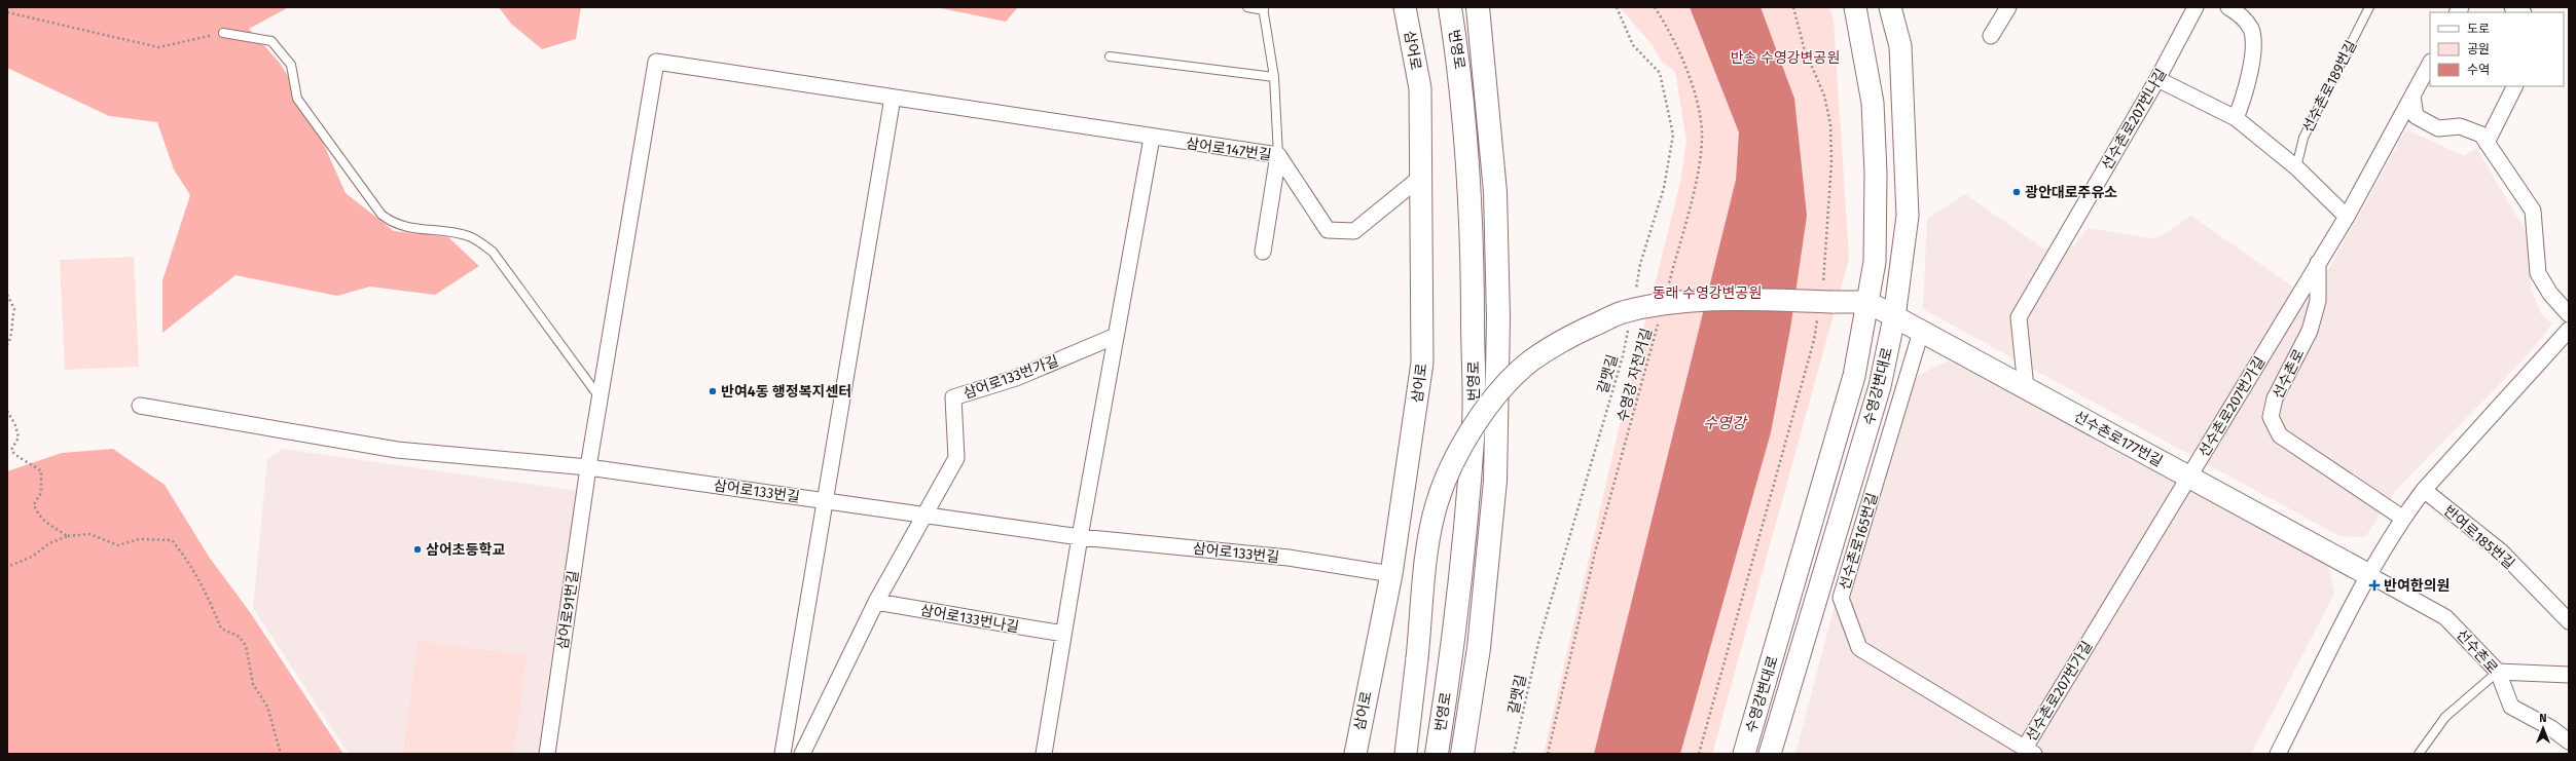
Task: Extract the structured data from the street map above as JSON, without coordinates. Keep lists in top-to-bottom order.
{
  "streets": {
    "highway": ["번영로"],
    "main road": ["삼어로", "수영강변대로", "선수촌로177번길"],
    "street": [
      "선수촌로207번나길",
      "삼어로147번길",
      "선수촌로",
      "삼어로133번가길",
      "선수촌로207번가길",
      "삼어로133번길",
      "반여로185번길",
      "선수촌로165번길",
      "삼어로91번길",
      "삼어로133번나길"
    ],
    "lane": ["선수촌로189번길"],
    "path": ["갈맷길", "수영강 자전거길"]
  },
  "crossings": [
    ["삼어로", "삼어로147번길"],
    ["삼어로", "삼어로133번길"],
    ["선수촌로207번나길", "선수촌로177번길"],
    ["삼어로147번길", "삼어로91번길"],
    ["선수촌로", "선수촌로207번가길"],
    ["선수촌로", "선수촌로177번길"],
    ["삼어로133번가길", "삼어로133번길"],
    ["수영강변대로", "선수촌로177번길"],
    ["선수촌로207번가길", "선수촌로177번길"],
    ["선수촌로207번가길", "선수촌로165번길"],
    ["선수촌로177번길", "선수촌로165번길"],
    ["삼어로133번길", "삼어로91번길"]
  ],
  "water": ["수영강"],
  "parks": ["반송 수영강변공원", "동래 수영강변공원"],
  "places": {
    "other": ["광안대로주유소", "반여4동 행정복지센터", "삼어초등학교"],
    "health": ["반여한의원"]
  },
  "legend": ["도로", "공원", "수역"],
  "north": "top"
}
